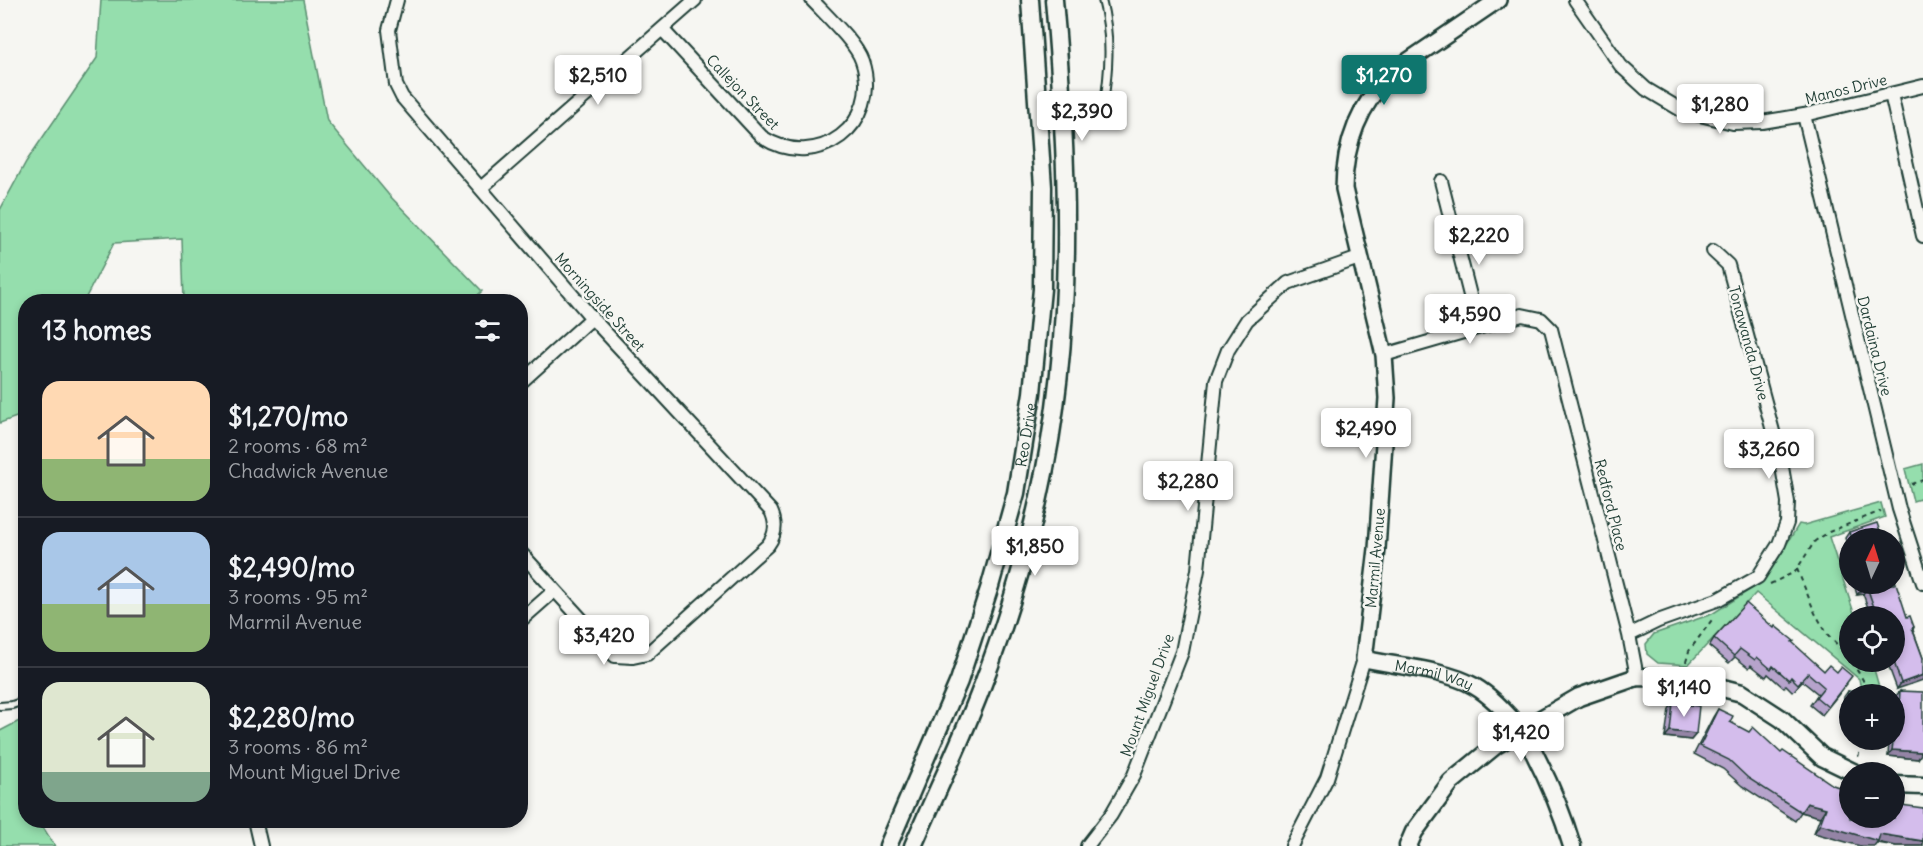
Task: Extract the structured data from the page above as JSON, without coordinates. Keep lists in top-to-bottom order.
{
  "streets": {
    "main road": ["Reo Drive"],
    "street": [
      "Manos Drive",
      "Callejon Street",
      "Morningside Street",
      "Tonawanda Drive",
      "Dardaina Drive",
      "Redford Place",
      "Marmil Avenue",
      "Marmil Way",
      "Mount Miguel Drive"
    ]
  },
  "crossings": [
    ["Manos Drive", "Dardaina Drive"],
    ["Tonawanda Drive", "Redford Place"],
    ["Marmil Avenue", "Marmil Way"],
    ["Marmil Avenue", "Mount Miguel Drive"]
  ],
  "north": "top",
  "page": {
    "price": [
      "$2,510",
      "$1,270",
      "$1,280",
      "$2,390",
      "$2,220",
      "$4,590",
      "$2,490",
      "$3,260",
      "$2,280",
      "$1,850",
      "$3,420",
      "$1,140",
      "$1,420"
    ],
    "heading": "13 homes",
    "list": [
      {
        "name": "$1,270/mo",
        "note": "2 rooms · 68 m² · Chadwick Avenue"
      },
      {
        "name": "$2,490/mo",
        "note": "3 rooms · 95 m² · Marmil Avenue"
      },
      {
        "name": "$2,280/mo",
        "note": "3 rooms · 86 m² · Mount Miguel Drive"
      }
    ],
    "map_buttons": ["+", "−"]
  }
}
